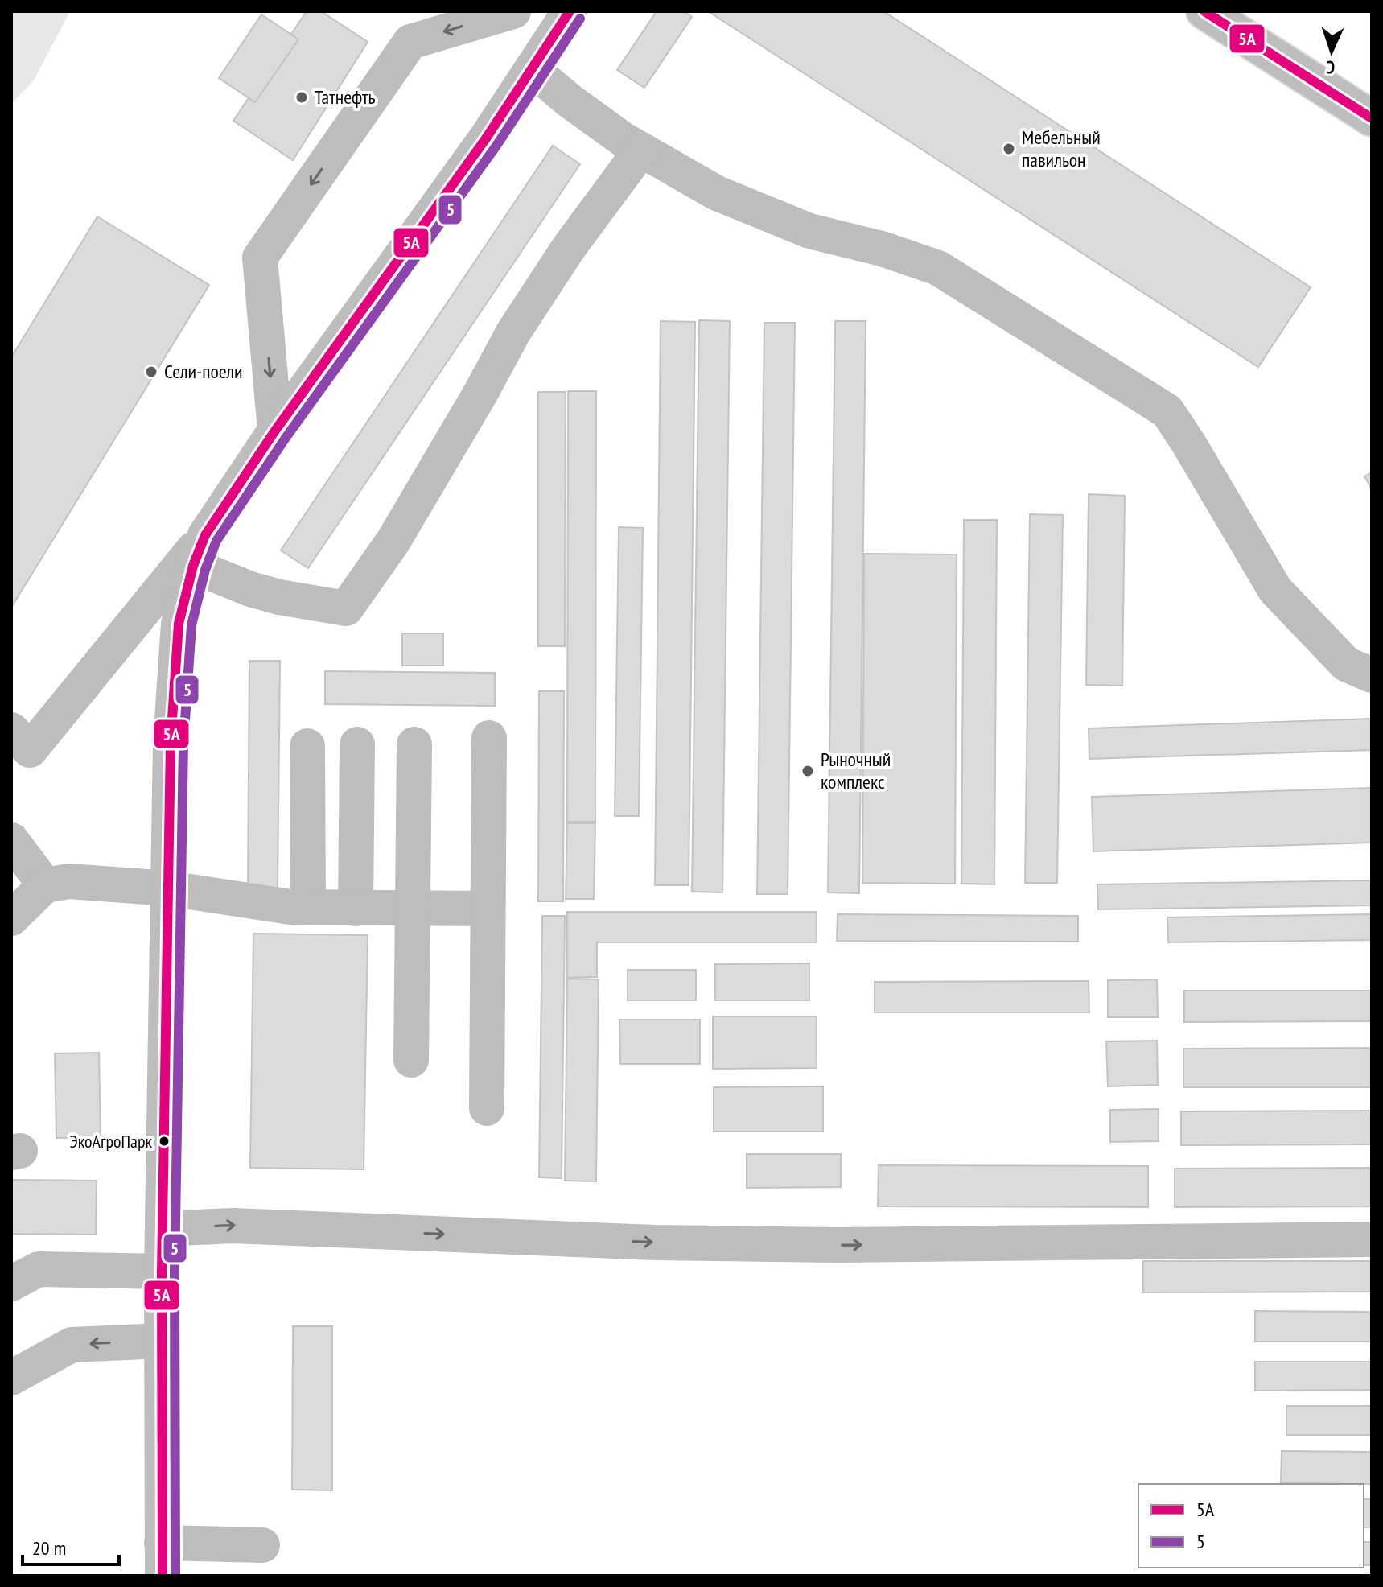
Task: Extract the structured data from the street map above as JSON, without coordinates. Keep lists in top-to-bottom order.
{
  "places": [
    "Татнефть",
    "Мебельный павильон",
    "Сели-поели",
    "Рыночный комплекс",
    "ЭкоАгроПарк"
  ],
  "lines": ["transit line 5А", "transit line 5"],
  "legend": ["5А", "5"],
  "scale_bar": "20 m",
  "north": "bottom"
}
